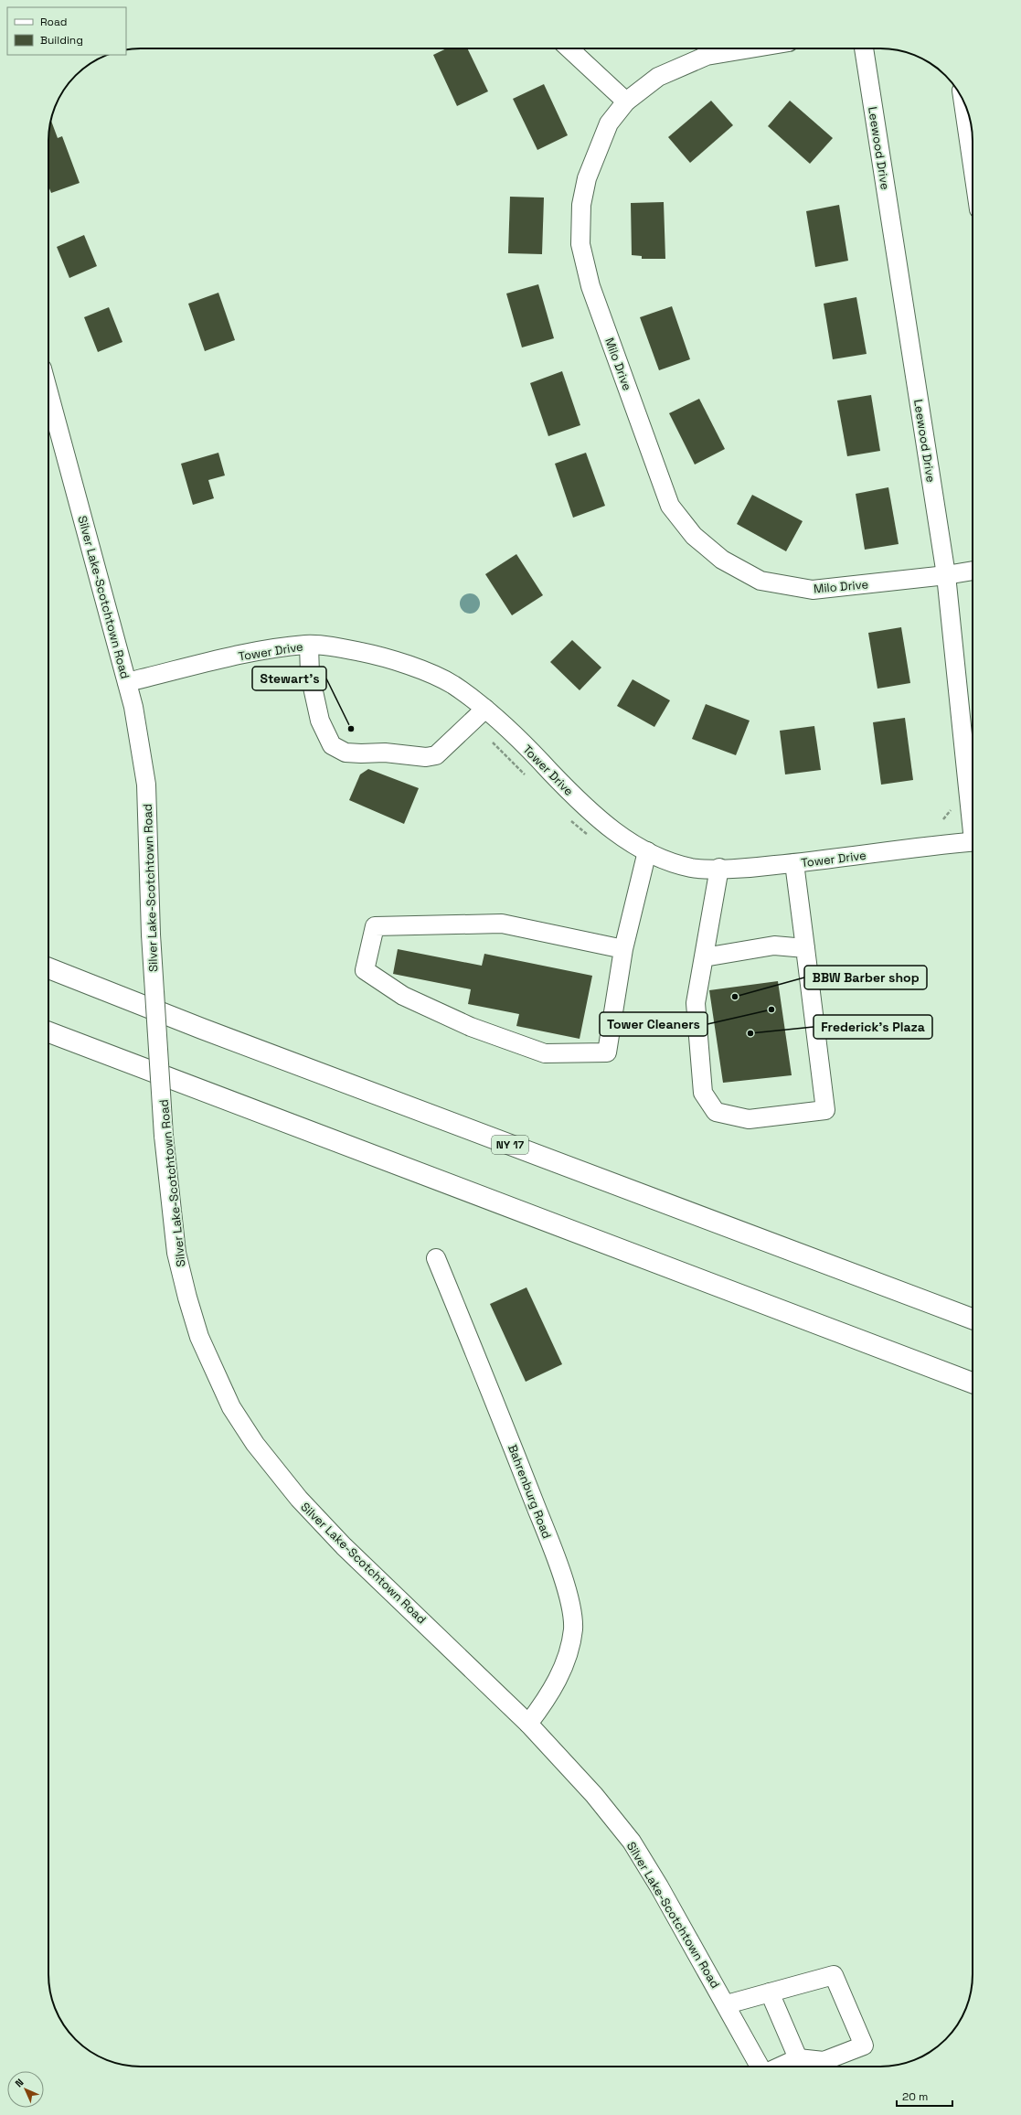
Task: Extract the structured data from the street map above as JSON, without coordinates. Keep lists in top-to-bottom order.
{
  "streets": {
    "highway": ["NY 17"],
    "street": [
      "Leewood Drive",
      "Milo Drive",
      "Silver Lake-Scotchtown Road",
      "Tower Drive",
      "Bahrenburg Road"
    ]
  },
  "crossings": [
    ["Leewood Drive", "Milo Drive"],
    ["Silver Lake-Scotchtown Road", "Tower Drive"],
    ["Silver Lake-Scotchtown Road", "Bahrenburg Road"]
  ],
  "places": [
    "Stewart's",
    "BBW Barber shop",
    "Tower Cleaners",
    "Frederick's Plaza"
  ],
  "legend": ["Road", "Building"],
  "scale_bar": "20 m",
  "north": "top left"
}
